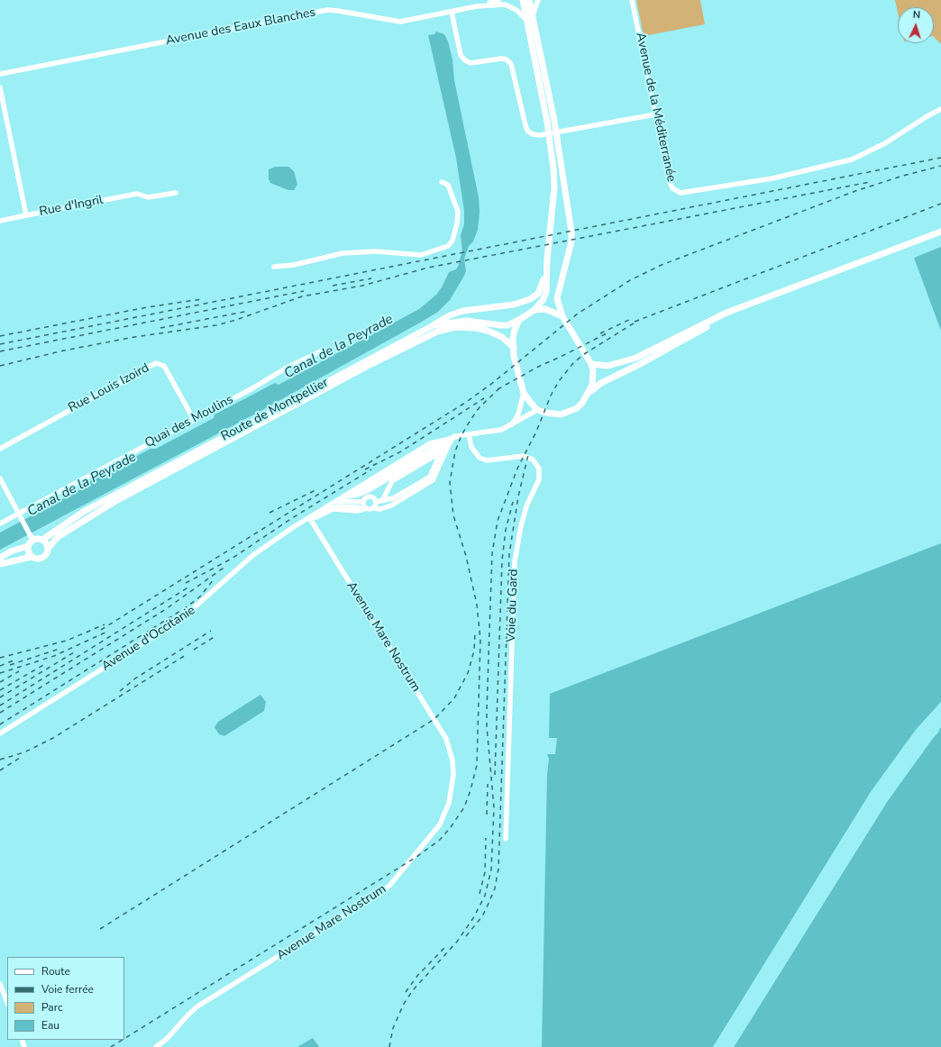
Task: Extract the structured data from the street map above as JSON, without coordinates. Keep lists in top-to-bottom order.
{
  "streets": {
    "main road": ["Route de Montpellier"],
    "street": [
      "Avenue des Eaux Blanches",
      "Avenue de la Méditerranée",
      "Rue d'Ingril",
      "Rue Louis Izoird",
      "Quai des Moulins",
      "Voie du Gard",
      "Avenue Mare Nostrum",
      "Avenue d'Occitanie"
    ]
  },
  "crossings": [
    ["Rue Louis Izoird", "Quai des Moulins"],
    ["Route de Montpellier", "Avenue d'Occitanie"],
    ["Voie du Gard", "Avenue d'Occitanie"],
    ["Avenue Mare Nostrum", "Avenue d'Occitanie"]
  ],
  "water": ["Canal de la Peyrade"],
  "legend": [
    "Route",
    "Voie ferrée",
    "Parc",
    "Eau"
  ],
  "north": "top"
}
